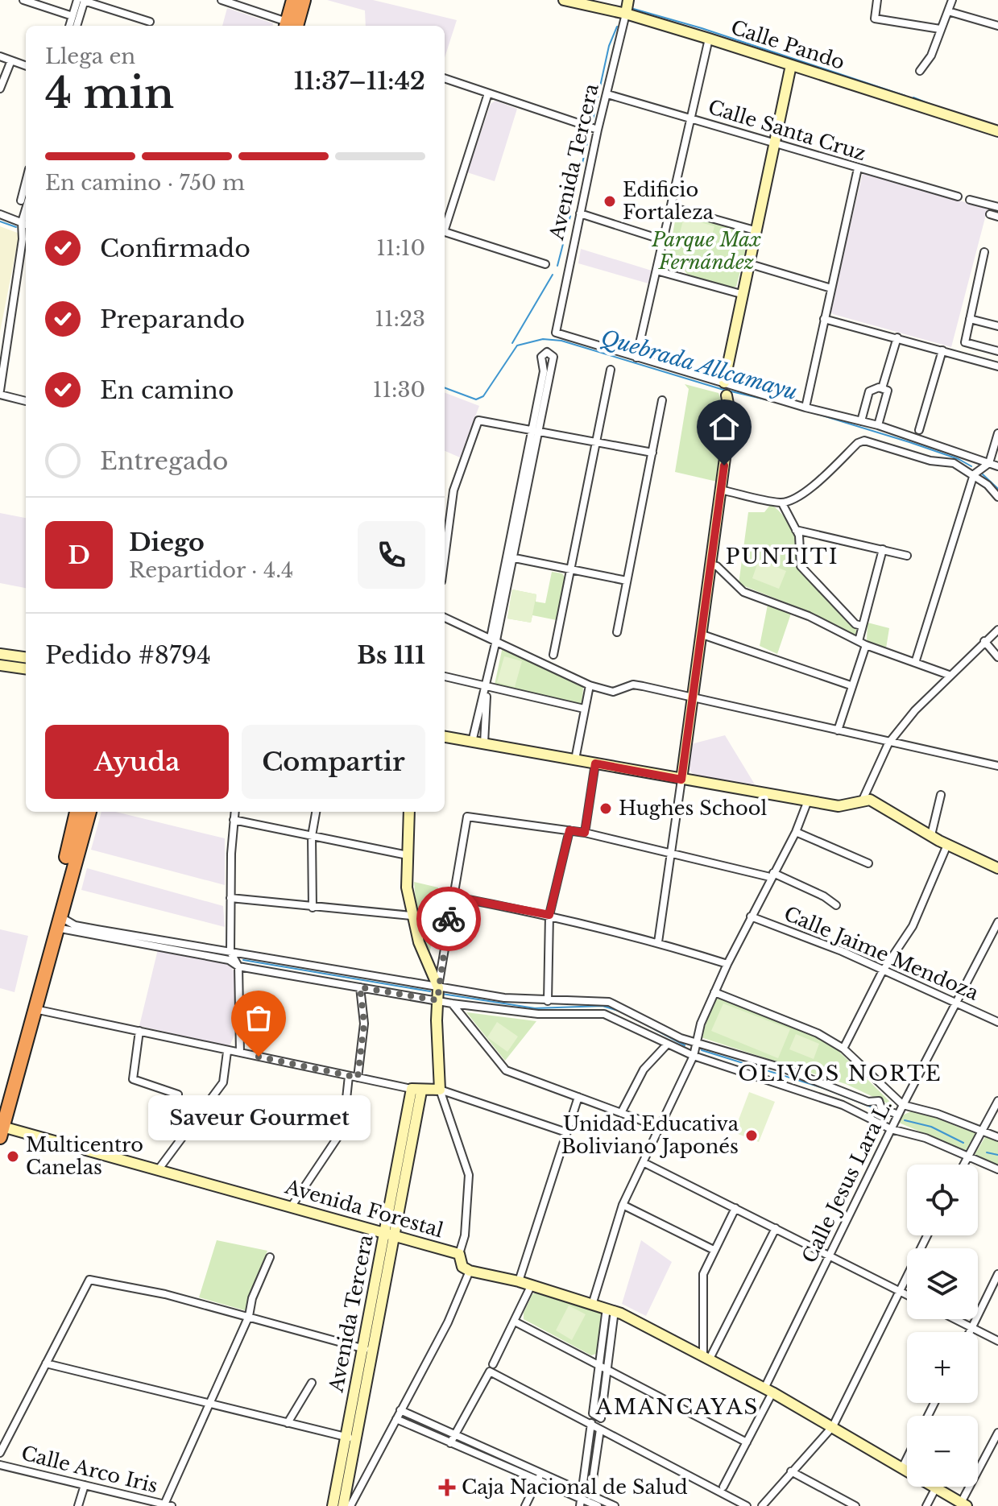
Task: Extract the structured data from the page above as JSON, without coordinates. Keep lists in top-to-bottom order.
{
  "streets": {
    "street": [
      "Calle Pando",
      "Calle Santa Cruz",
      "Avenida Tercera",
      "Calle Jaime Mendoza",
      "Calle Jesus Lara L.",
      "Avenida Forestal",
      "Calle Arco Iris"
    ]
  },
  "crossings": [
    ["Calle Pando", "Avenida Tercera"],
    ["Calle Santa Cruz", "Avenida Tercera"],
    ["Avenida Tercera", "Avenida Forestal"],
    ["Calle Jaime Mendoza", "Calle Jesus Lara L."]
  ],
  "districts": ["PUNTITI", "OLIVOS NORTE", "AMANCAYAS"],
  "water": ["Quebrada Allcamayu"],
  "parks": ["Parque Max Fernández"],
  "places": {
    "other": [
      "Edificio Fortaleza",
      "Hughes School",
      "Saveur Gourmet",
      "Unidad Educativa Boliviano Japonés",
      "Multicentro Canelas"
    ],
    "health": ["Caja Nacional de Salud"]
  },
  "page": {
    "heading": ["4 min", "Llega en", "11:37–11:42"],
    "panel": [
      "Diego",
      "Repartidor · 4.4",
      "Pedido #8794",
      "Bs 111"
    ],
    "bar": "En camino · 750 m",
    "list": [
      ["Confirmado", "11:10"],
      ["Preparando", "11:23"],
      ["En camino", "11:30"],
      "Entregado"
    ],
    "round": "D",
    "buttons": ["Ayuda", "Compartir"],
    "bubble": "Saveur Gourmet",
    "map_buttons": ["+", "−"]
  }
}
